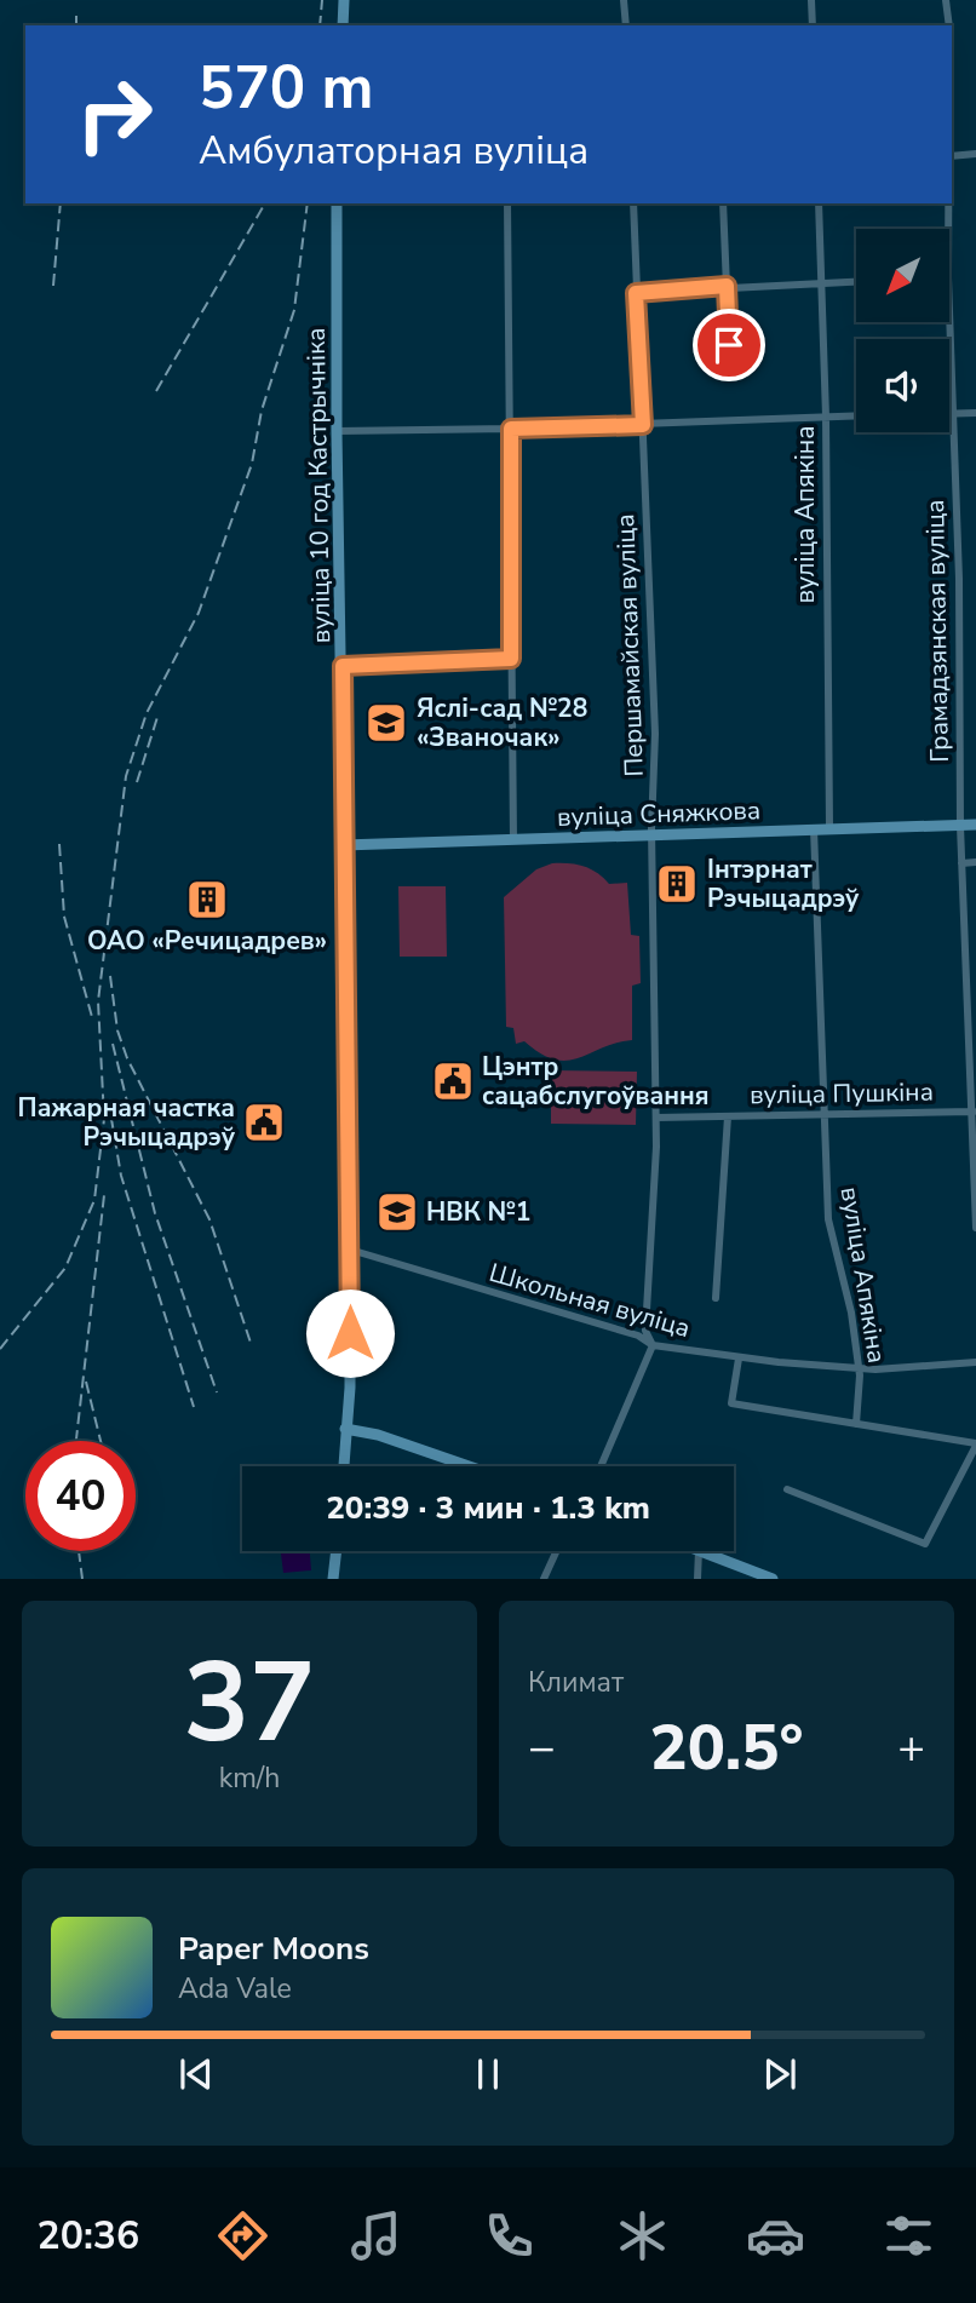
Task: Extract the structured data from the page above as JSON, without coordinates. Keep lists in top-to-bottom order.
{
  "streets": {
    "street": [
      "вуліца 10 год Кастрычніка",
      "вуліца Апякіна",
      "Грамадзянская вуліца",
      "Першамайская вуліца",
      "вуліца Сняжкова",
      "вуліца Пушкіна",
      "Школьная вуліца"
    ]
  },
  "crossings": [
    ["вуліца 10 год Кастрычніка", "вуліца Сняжкова"],
    ["вуліца 10 год Кастрычніка", "Школьная вуліца"],
    ["вуліца Апякіна", "вуліца Сняжкова"],
    ["вуліца Апякіна", "вуліца Пушкіна"],
    ["вуліца Апякіна", "Школьная вуліца"],
    ["Грамадзянская вуліца", "вуліца Сняжкова"],
    ["Грамадзянская вуліца", "вуліца Пушкіна"],
    ["Першамайская вуліца", "вуліца Сняжкова"],
    ["Першамайская вуліца", "вуліца Пушкіна"],
    ["Першамайская вуліца", "Школьная вуліца"]
  ],
  "places": {
    "school or university": ["Яслі-сад №28 «Званочак»", "НВК №1"],
    "building": ["Інтэрнат Рэчыцадрэў", "ОАО «Речицадрев»"],
    "public building": ["Цэнтр сацабслугоўвання", "Пажарная частка Рэчыцадрэў"]
  },
  "north": "bottom left",
  "page": {
    "turn": ["570 m", "Амбулаторная вуліца"],
    "limit": "40",
    "trip": "20:39 · 3 мин · 1.3 km",
    "tile": [
      ["37", "km/h"],
      "Климат"
    ],
    "heat": ["−", "20.5°", "+"],
    "song": ["Paper Moons", "Ada Vale"],
    "tabs": "20:36"
  }
}
